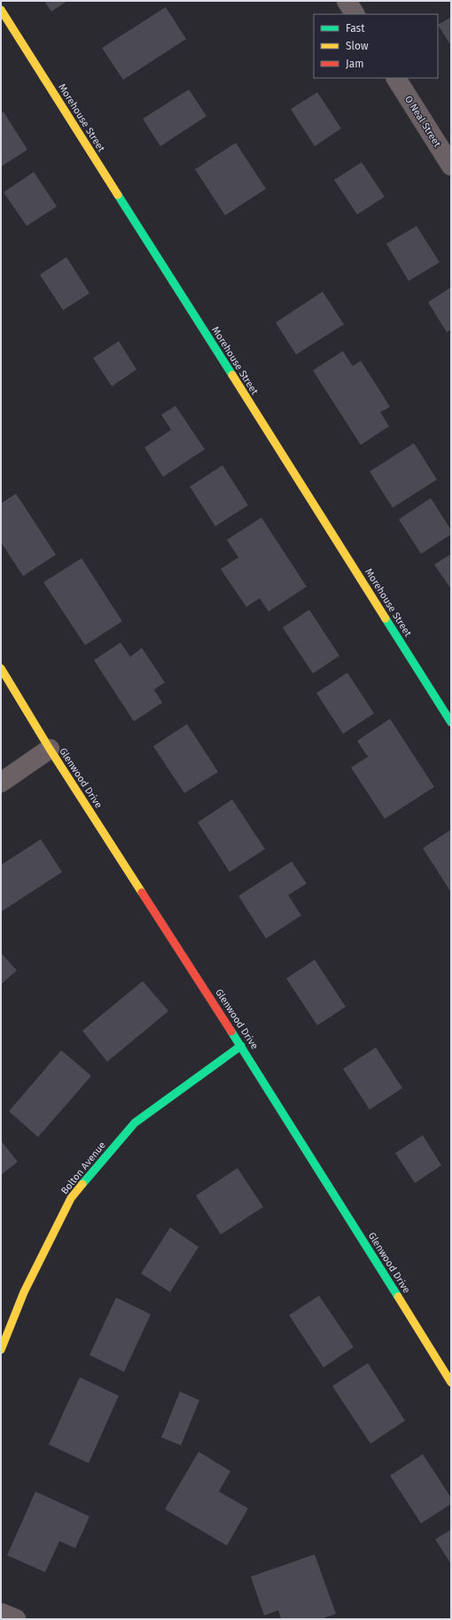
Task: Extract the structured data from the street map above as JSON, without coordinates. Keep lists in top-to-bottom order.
{
  "streets": {
    "street": [
      "Morehouse Street",
      "O Neal Street",
      "Glenwood Drive",
      "Bolton Avenue"
    ]
  },
  "crossings": [
    ["Glenwood Drive", "Bolton Avenue"]
  ],
  "legend": ["Fast", "Slow", "Jam"]
}
